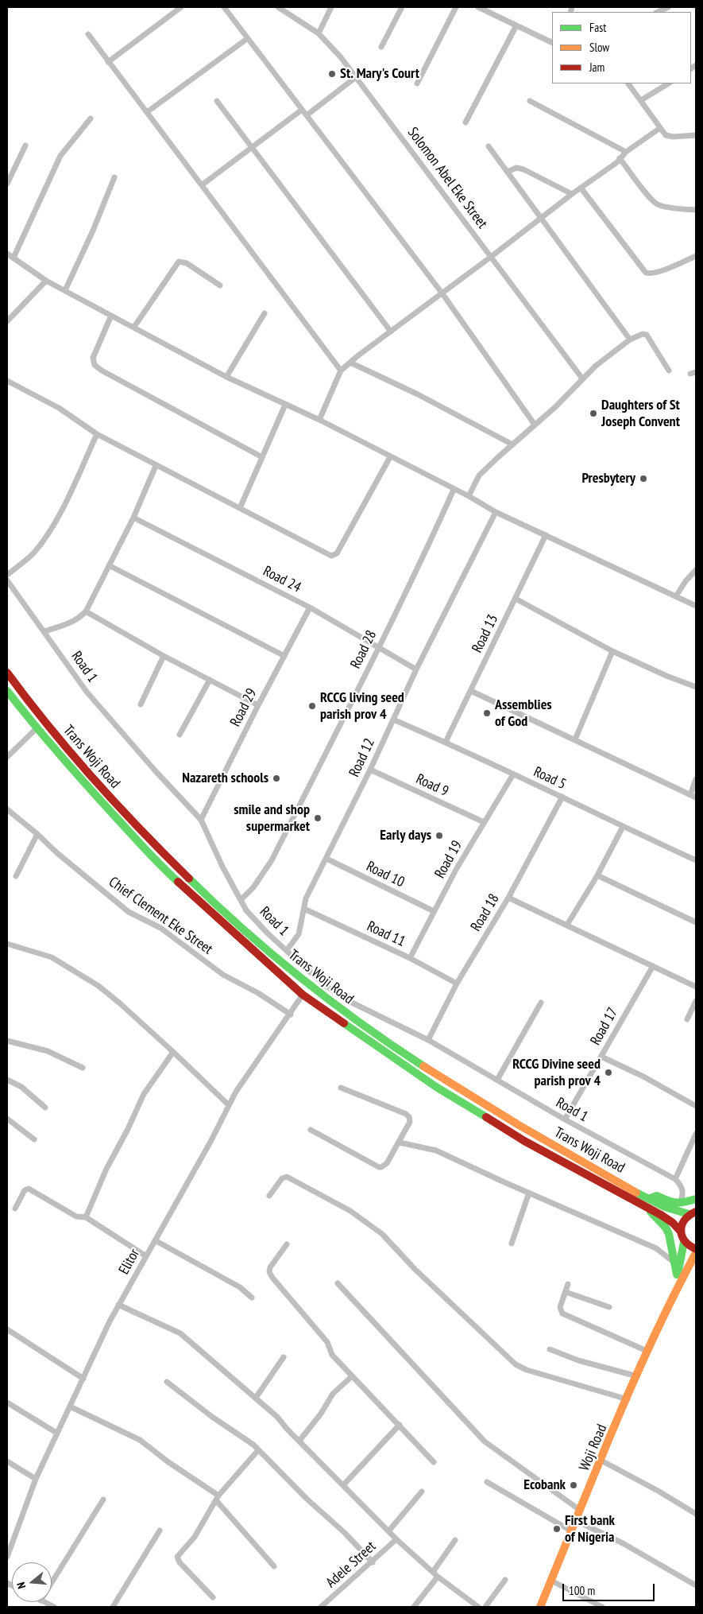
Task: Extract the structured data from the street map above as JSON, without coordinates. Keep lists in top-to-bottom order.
{
  "streets": {
    "main road": ["Trans Woji Road", "Woji Road"],
    "street": [
      "Solomon Abel Eke Street",
      "Road 24",
      "Road 13",
      "Road 28",
      "Road 1",
      "Road 29",
      "Road 12",
      "Road 5",
      "Road 9",
      "Road 19",
      "Road 10",
      "Road 18",
      "Chief Clement Eke Street",
      "Road 11",
      "Road 17",
      "Elitor",
      "Adele Street"
    ]
  },
  "crossings": [
    ["Road 24", "Road 28"],
    ["Road 24", "Road 29"],
    ["Road 24", "Road 12"],
    ["Road 13", "Road 5"],
    ["Road 28", "Road 1"],
    ["Road 1", "Road 29"],
    ["Road 1", "Road 12"],
    ["Road 1", "Road 18"],
    ["Road 1", "Road 17"],
    ["Trans Woji Road", "Elitor"],
    ["Road 12", "Road 5"],
    ["Road 12", "Road 9"],
    ["Road 12", "Road 10"],
    ["Road 12", "Road 11"],
    ["Road 5", "Road 19"],
    ["Road 5", "Road 18"],
    ["Road 9", "Road 19"],
    ["Road 19", "Road 10"],
    ["Road 19", "Road 11"],
    ["Road 18", "Road 11"],
    ["Chief Clement Eke Street", "Elitor"]
  ],
  "places": [
    "St. Mary's Court",
    "Daughters of St Joseph Convent",
    "Presbytery",
    "RCCG living seed parish prov 4",
    "Assemblies of God",
    "Nazareth schools",
    "smile and shop supermarket",
    "Early days",
    "RCCG Divine seed parish prov 4",
    "Ecobank",
    "First bank of Nigeria"
  ],
  "legend": ["Fast", "Slow", "Jam"],
  "scale_bar": "100 m",
  "north": "left"
}
